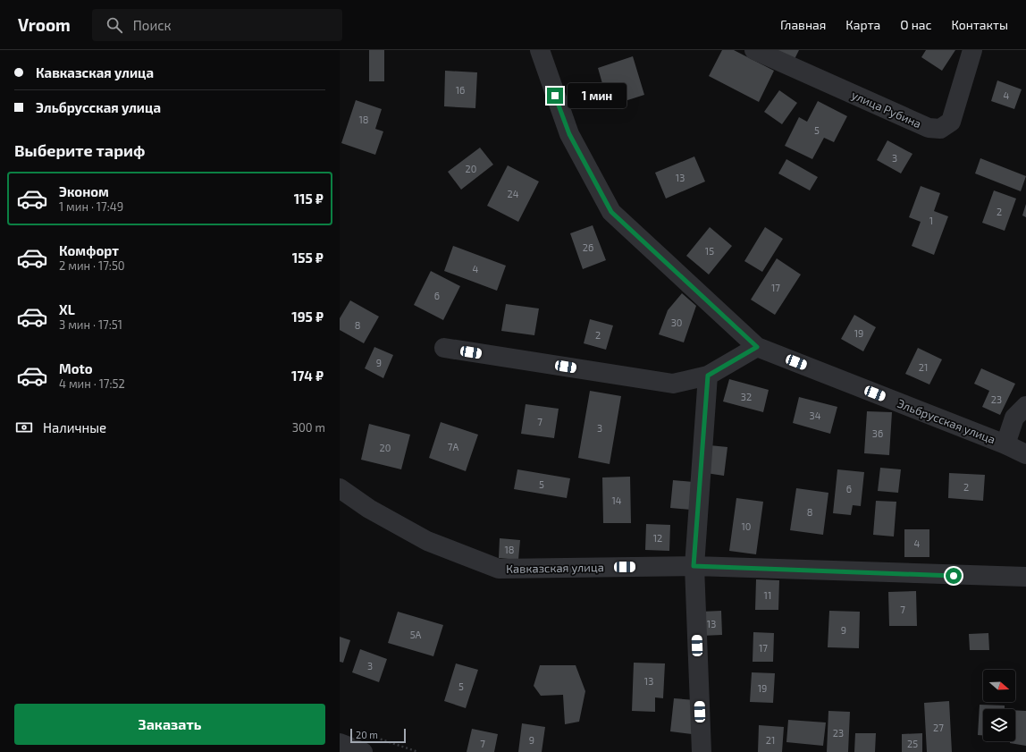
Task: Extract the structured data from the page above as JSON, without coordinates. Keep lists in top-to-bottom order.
{
  "streets": {
    "street": ["улица Рубина", "Эльбрусская улица", "Кавказская улица"]
  },
  "house_numbers": [
    "16",
    "4",
    "18",
    "5",
    "3",
    "20",
    "13",
    "24",
    "2",
    "1",
    "26",
    "15",
    "4",
    "17",
    "6",
    "30",
    "8",
    "19",
    "2",
    "9",
    "21",
    "32",
    "23",
    "34",
    "7",
    "3",
    "36",
    "7А",
    "20",
    "5",
    "2",
    "6",
    "14",
    "8",
    "10",
    "12",
    "4",
    "18",
    "11",
    "7",
    "13",
    "9",
    "5А",
    "17",
    "3",
    "13",
    "5",
    "19",
    "27",
    "23",
    "9",
    "21",
    "7",
    "25"
  ],
  "scale_bar": "20 m",
  "north": "right",
  "page": {
    "header": "Vroom",
    "search": "Поиск",
    "nav": [
      "Главная",
      "Карта",
      "О нас",
      "Контакты"
    ],
    "banner": ["Кавказская улица", "Эльбрусская улица"],
    "bubble": "1 мин",
    "heading": "Выберите тариф",
    "list": [
      {
        "name": "Эконом",
        "note": "1 мин · 17:49",
        "value": "115 ₽"
      },
      {
        "name": "Комфорт",
        "note": "2 мин · 17:50",
        "value": "155 ₽"
      },
      {
        "name": "XL",
        "note": "3 мин · 17:51",
        "value": "195 ₽"
      },
      {
        "name": "Moto",
        "note": "4 мин · 17:52",
        "value": "174 ₽"
      }
    ],
    "pay": ["Наличные", "300 m"],
    "buttons": "Заказать",
    "scale": "20 m"
  }
}
